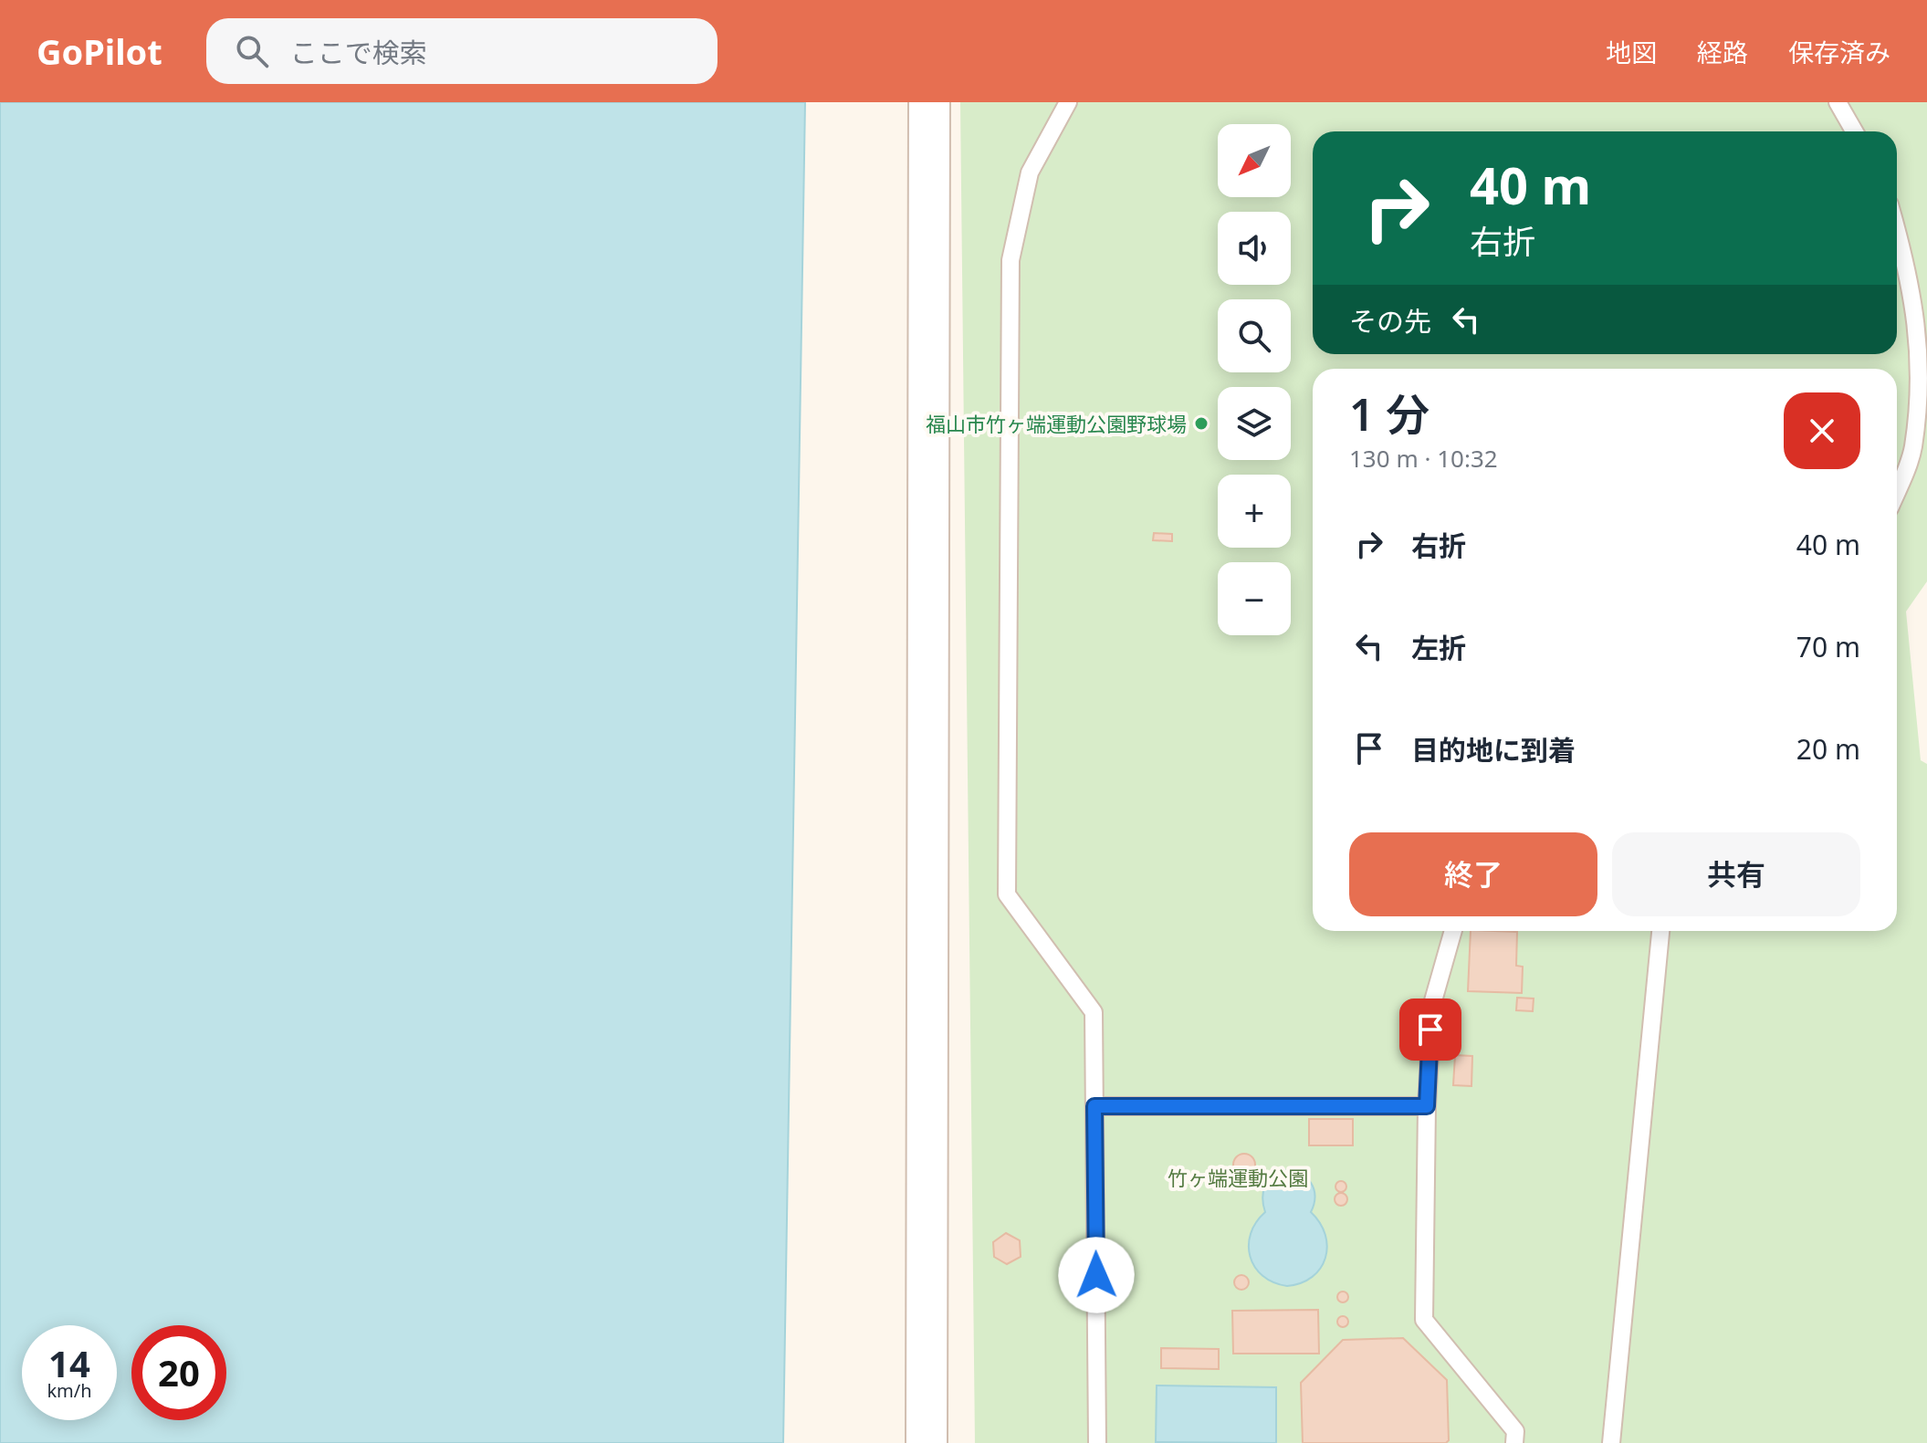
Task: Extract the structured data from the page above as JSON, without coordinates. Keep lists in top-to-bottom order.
{
  "parks": ["竹ヶ端運動公園"],
  "places": ["福山市竹ヶ端運動公園野球場"],
  "north": "bottom left",
  "page": {
    "header": "GoPilot",
    "search": "ここで検索",
    "nav": ["地図", "経路", "保存済み"],
    "map_buttons": ["+", "−"],
    "turn": ["40 m", "右折"],
    "then": "その先",
    "heading": ["1 分", "130 m · 10:32"],
    "list": [
      {
        "name": "右折",
        "value": "40 m"
      },
      {
        "name": "左折",
        "value": "70 m"
      },
      {
        "name": "目的地に到着",
        "value": "20 m"
      }
    ],
    "buttons": ["終了", "共有"],
    "speed": "14 km/h",
    "limit": "20"
  }
}
